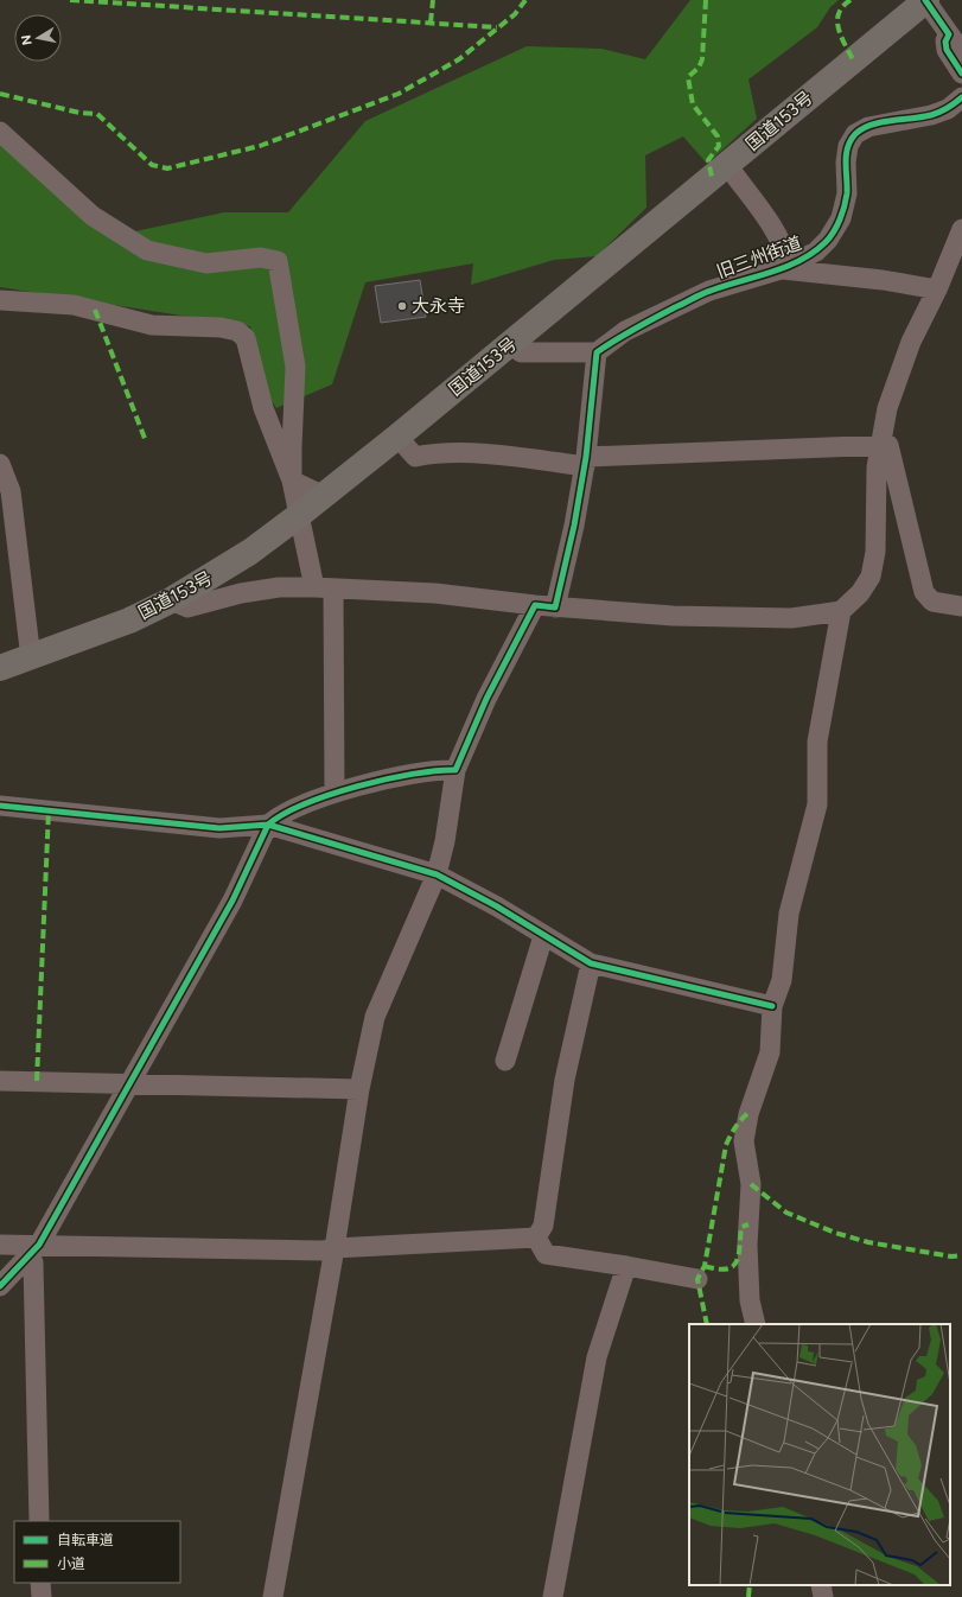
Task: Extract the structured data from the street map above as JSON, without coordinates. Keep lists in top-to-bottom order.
{
  "streets": {
    "highway": ["国道153号"],
    "street": ["旧三州街道"]
  },
  "places": ["大永寺"],
  "legend": ["自転車道", "小道"],
  "north": "left"
}
